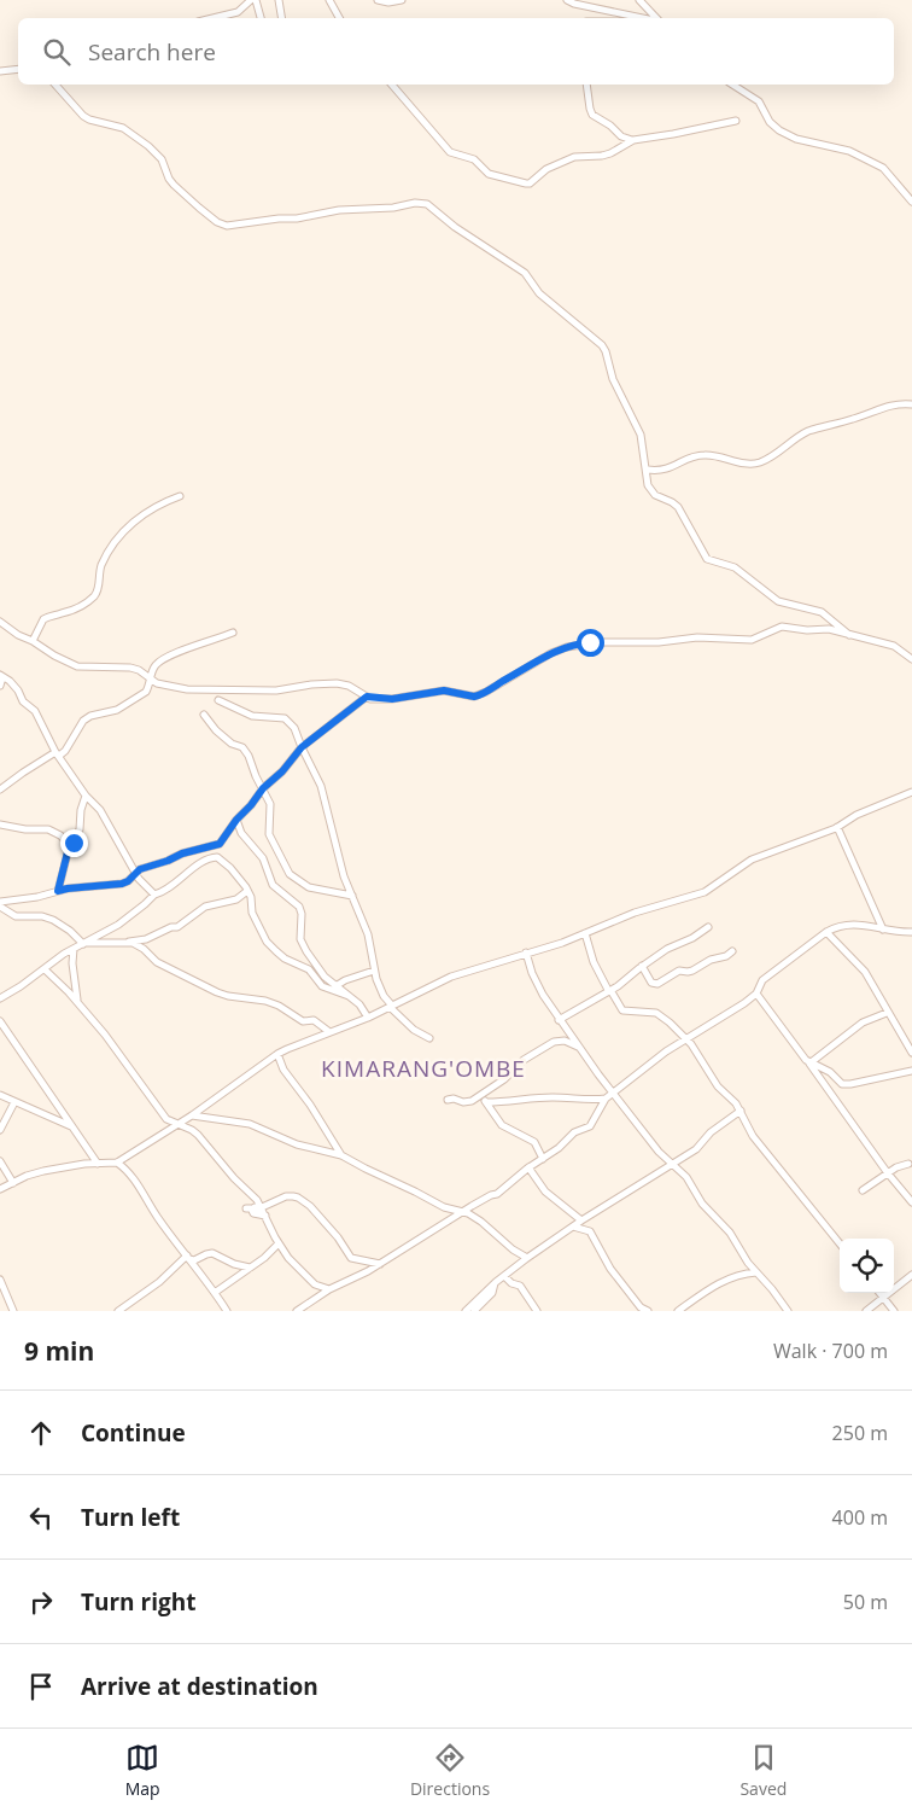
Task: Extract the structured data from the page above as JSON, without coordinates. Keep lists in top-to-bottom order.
{
  "districts": ["KIMARANG'OMBE"],
  "page": {
    "search": "Search here",
    "heading": ["9 min", "Walk · 700 m"],
    "list": [
      ["Continue", "250 m"],
      ["Turn left", "400 m"],
      ["Turn right", "50 m"],
      "Arrive at destination"
    ],
    "nav": ["Map", "Directions", "Saved"]
  }
}
